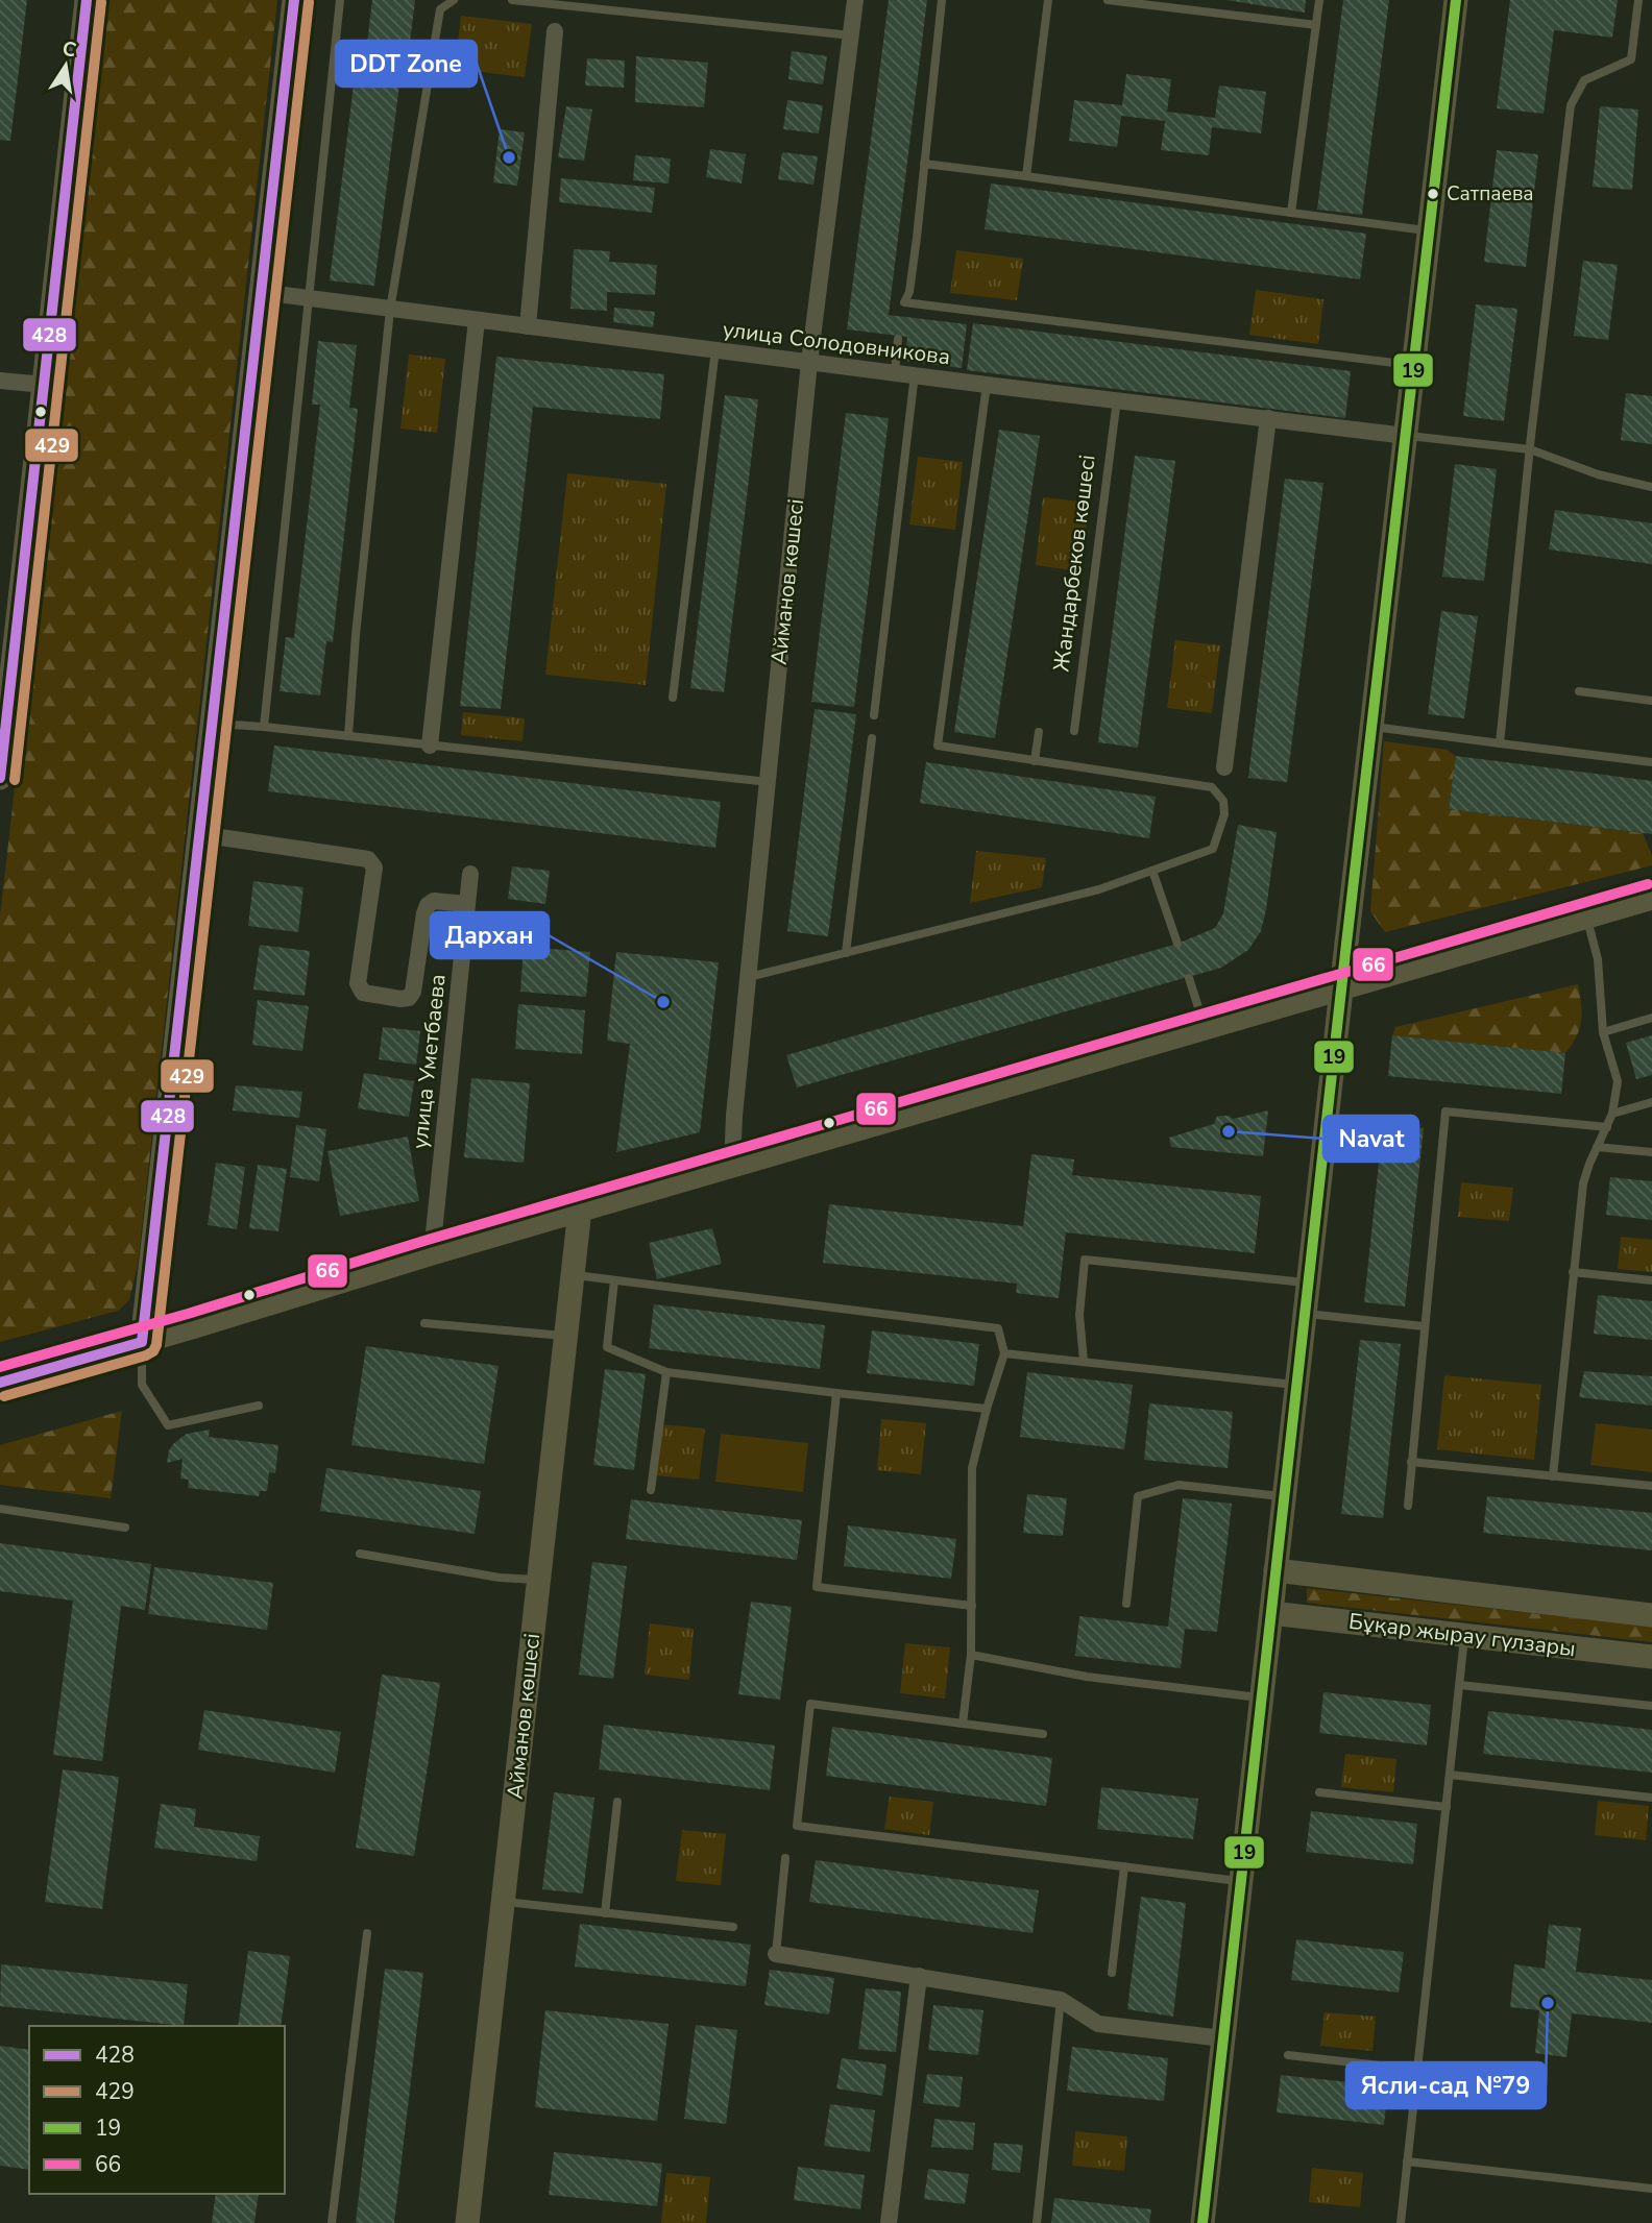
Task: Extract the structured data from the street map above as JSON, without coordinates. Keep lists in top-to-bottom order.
{
  "streets": {
    "main road": ["Айманов көшесі", "Бұқар жырау гүлзары"],
    "street": ["улица Солодовникова", "улица Уметбаева"],
    "lane": ["Жандарбеков көшесі"]
  },
  "crossings": [
    ["улица Солодовникова", "Жандарбеков көшесі"],
    ["улица Солодовникова", "Айманов көшесі"]
  ],
  "places": [
    "DDT Zone",
    "Сатпаева",
    "Дархан",
    "Navat",
    "Ясли-сад №79"
  ],
  "lines": [
    "transit line 428",
    "transit line 19",
    "transit line 429",
    "transit line 66"
  ],
  "legend": [
    "428",
    "429",
    "19",
    "66"
  ],
  "north": "top"
}
